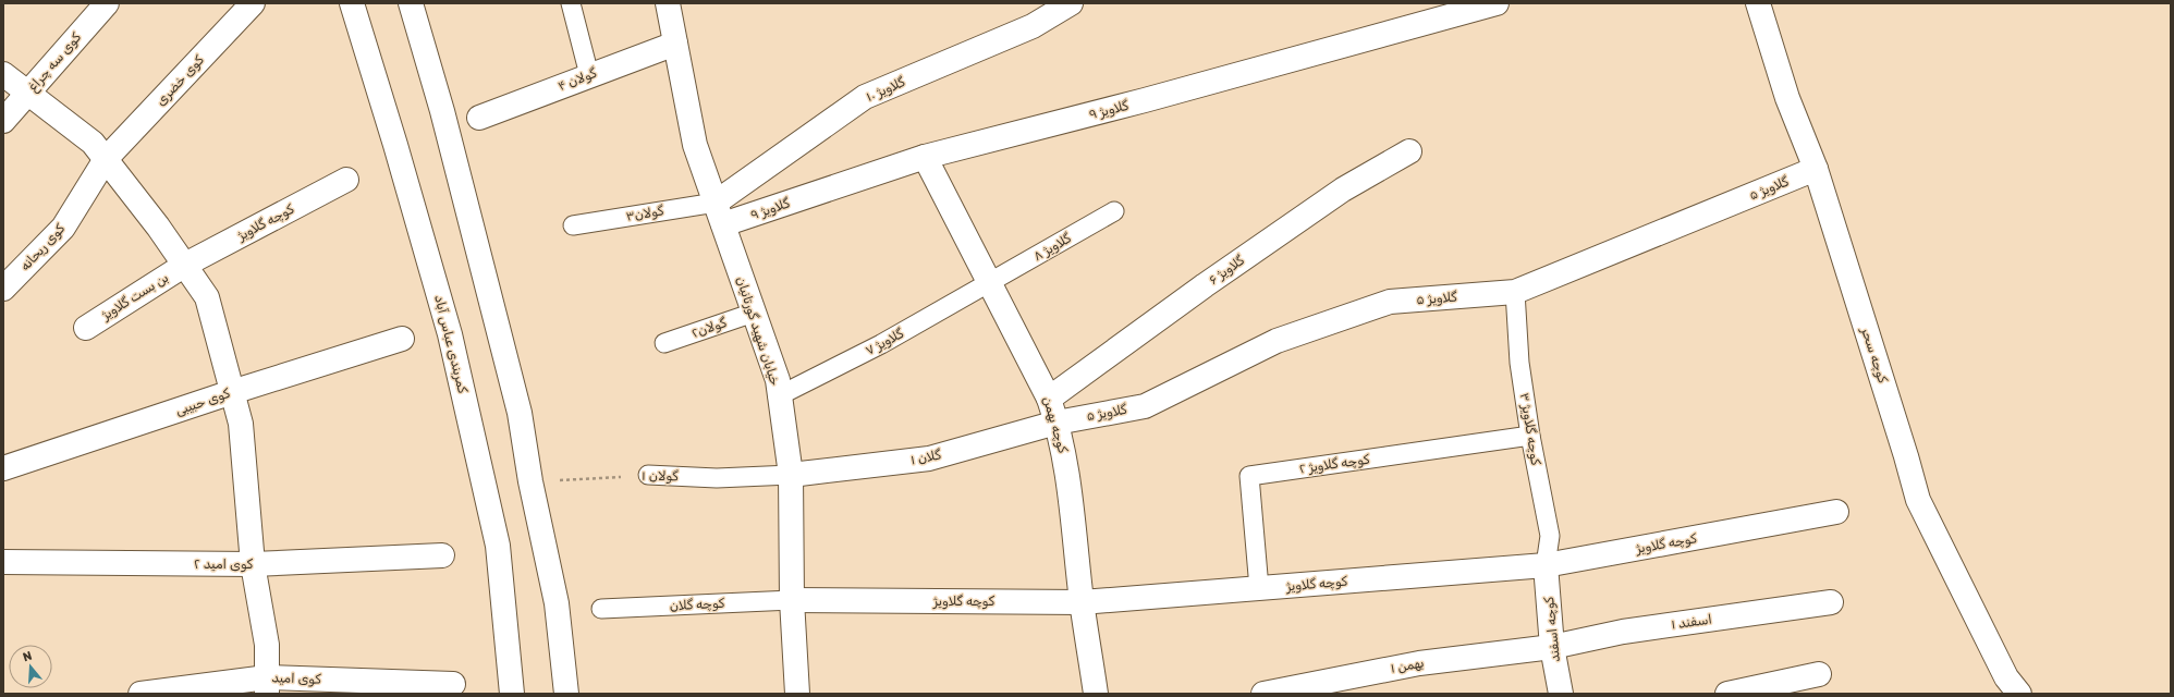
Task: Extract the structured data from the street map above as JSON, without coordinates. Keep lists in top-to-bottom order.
{
  "streets": {
    "street": [
      "کوی سه چراغ",
      "گولان ۴",
      "کوی خضری",
      "گلاویژ ۱۰",
      "گلاویژ ۹",
      "گلاویژ ۵",
      "کوچه گلاویژ",
      "کوی ریحانه",
      "گلاویژ ۶",
      "بن بست گلاویژ",
      "خیابان شهید گورتانیان",
      "کمربندی عباس آباد",
      "کوچه سحر",
      "کوی حبیبی",
      "کوچه بهمن",
      "گلان ۱",
      "کوی امید ۲",
      "اسفند ۱",
      "کوچه اسفند",
      "بهمن ۱",
      "کوی امید"
    ],
    "lane": [
      "گولان۳",
      "گلاویژ ۸",
      "گولان۲",
      "گلاویژ ۷",
      "کوچه گلاویژ ۳",
      "کوچه گلاویژ ۲",
      "گولان ۱",
      "کوچه گلان"
    ]
  },
  "crossings": [
    ["گولان ۴", "خیابان شهید گورتانیان"],
    ["کوی خضری", "کوی ریحانه"],
    ["گلاویژ ۱۰", "گولان۳"],
    ["گلاویژ ۱۰", "خیابان شهید گورتانیان"],
    ["گلاویژ ۹", "خیابان شهید گورتانیان"],
    ["گلاویژ ۹", "کوچه بهمن"],
    ["گلاویژ ۵", "کوچه سحر"],
    ["گلاویژ ۵", "کوچه بهمن"],
    ["گلاویژ ۵", "کوچه گلاویژ ۳"],
    ["گلاویژ ۵", "گلان ۱"],
    ["گولان۳", "خیابان شهید گورتانیان"],
    ["کوچه گلاویژ", "بن بست گلاویژ"],
    ["کوچه گلاویژ", "خیابان شهید گورتانیان"],
    ["کوچه گلاویژ", "کوچه بهمن"],
    ["کوچه گلاویژ", "کوچه گلاویژ ۳"],
    ["کوچه گلاویژ", "کوچه گلاویژ ۲"],
    ["کوچه گلاویژ", "کوچه گلان"],
    ["کوچه گلاویژ", "کوچه اسفند"],
    ["گلاویژ ۸", "گلاویژ ۷"],
    ["گلاویژ ۸", "کوچه بهمن"],
    ["گلاویژ ۶", "کوچه بهمن"],
    ["گولان۲", "خیابان شهید گورتانیان"],
    ["خیابان شهید گورتانیان", "گلاویژ ۷"],
    ["خیابان شهید گورتانیان", "گلان ۱"],
    ["خیابان شهید گورتانیان", "گولان ۱"],
    ["خیابان شهید گورتانیان", "کوچه گلان"],
    ["گلاویژ ۷", "کوچه بهمن"],
    ["کوچه بهمن", "گلان ۱"],
    ["کوچه گلاویژ ۳", "کوچه گلاویژ ۲"],
    ["کوچه گلاویژ ۳", "کوچه اسفند"],
    ["گلان ۱", "گولان ۱"],
    ["اسفند ۱", "کوچه اسفند"],
    ["اسفند ۱", "بهمن ۱"],
    ["کوچه اسفند", "بهمن ۱"]
  ],
  "north": "top"
}
